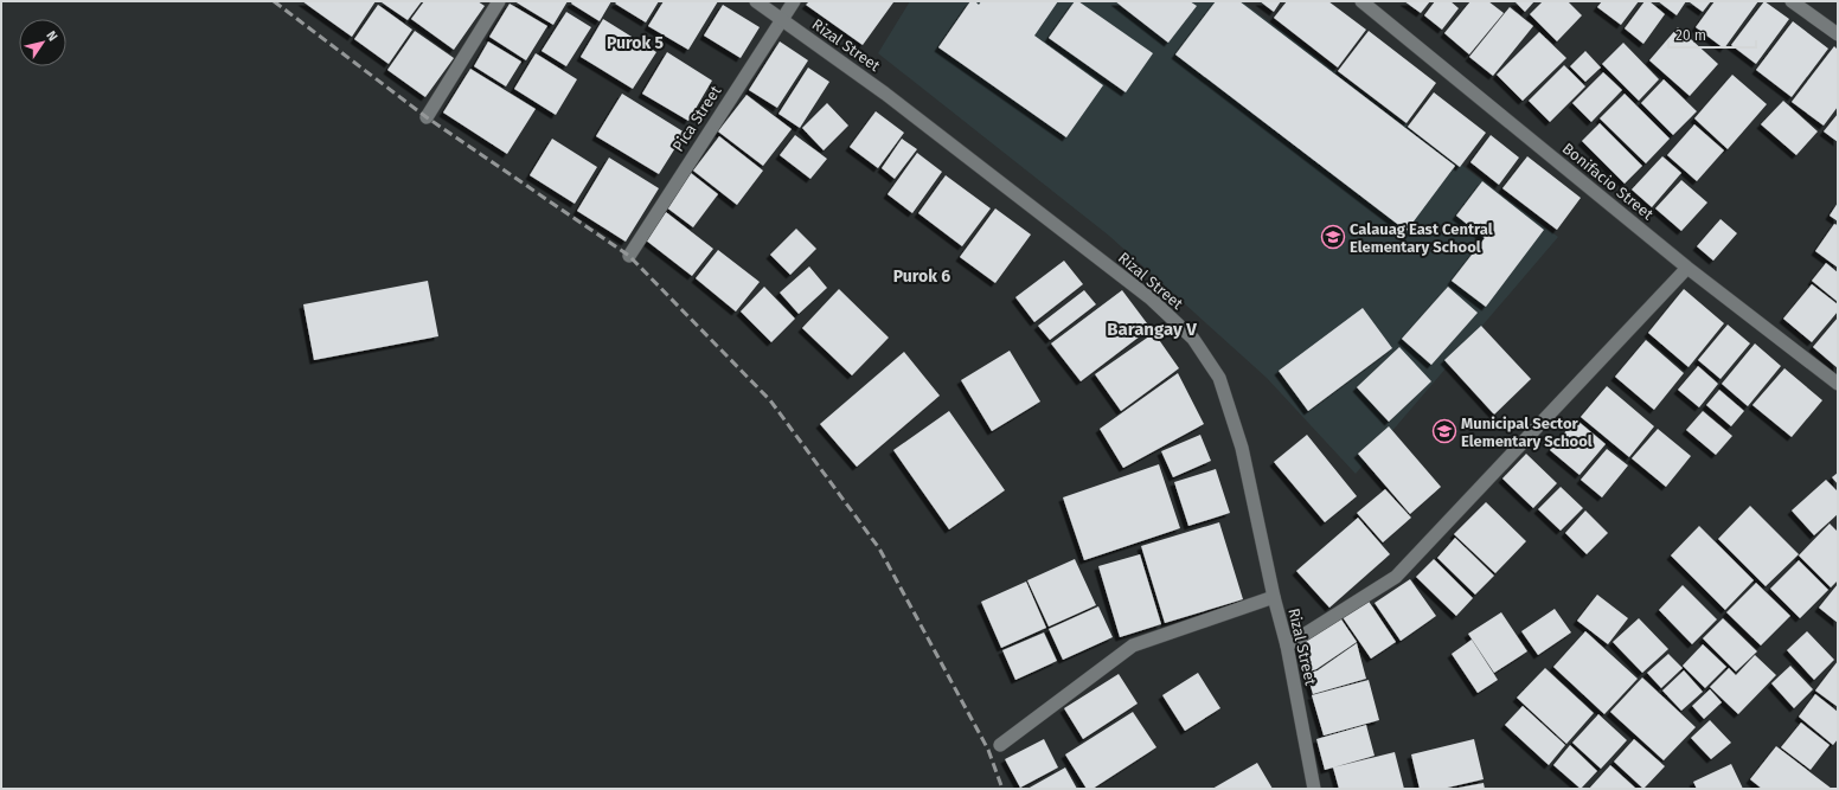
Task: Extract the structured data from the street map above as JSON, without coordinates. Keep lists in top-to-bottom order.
{
  "streets": {
    "street": ["Rizal Street", "Pica Street", "Bonifacio Street"]
  },
  "crossings": [
    ["Rizal Street", "Pica Street"]
  ],
  "districts": ["Purok 5", "Purok 6", "Barangay V"],
  "places": {
    "school or university": ["Calauag East Central Elementary School", "Municipal Sector Elementary School"]
  },
  "scale_bar": "20 m",
  "north": "top right"
}
